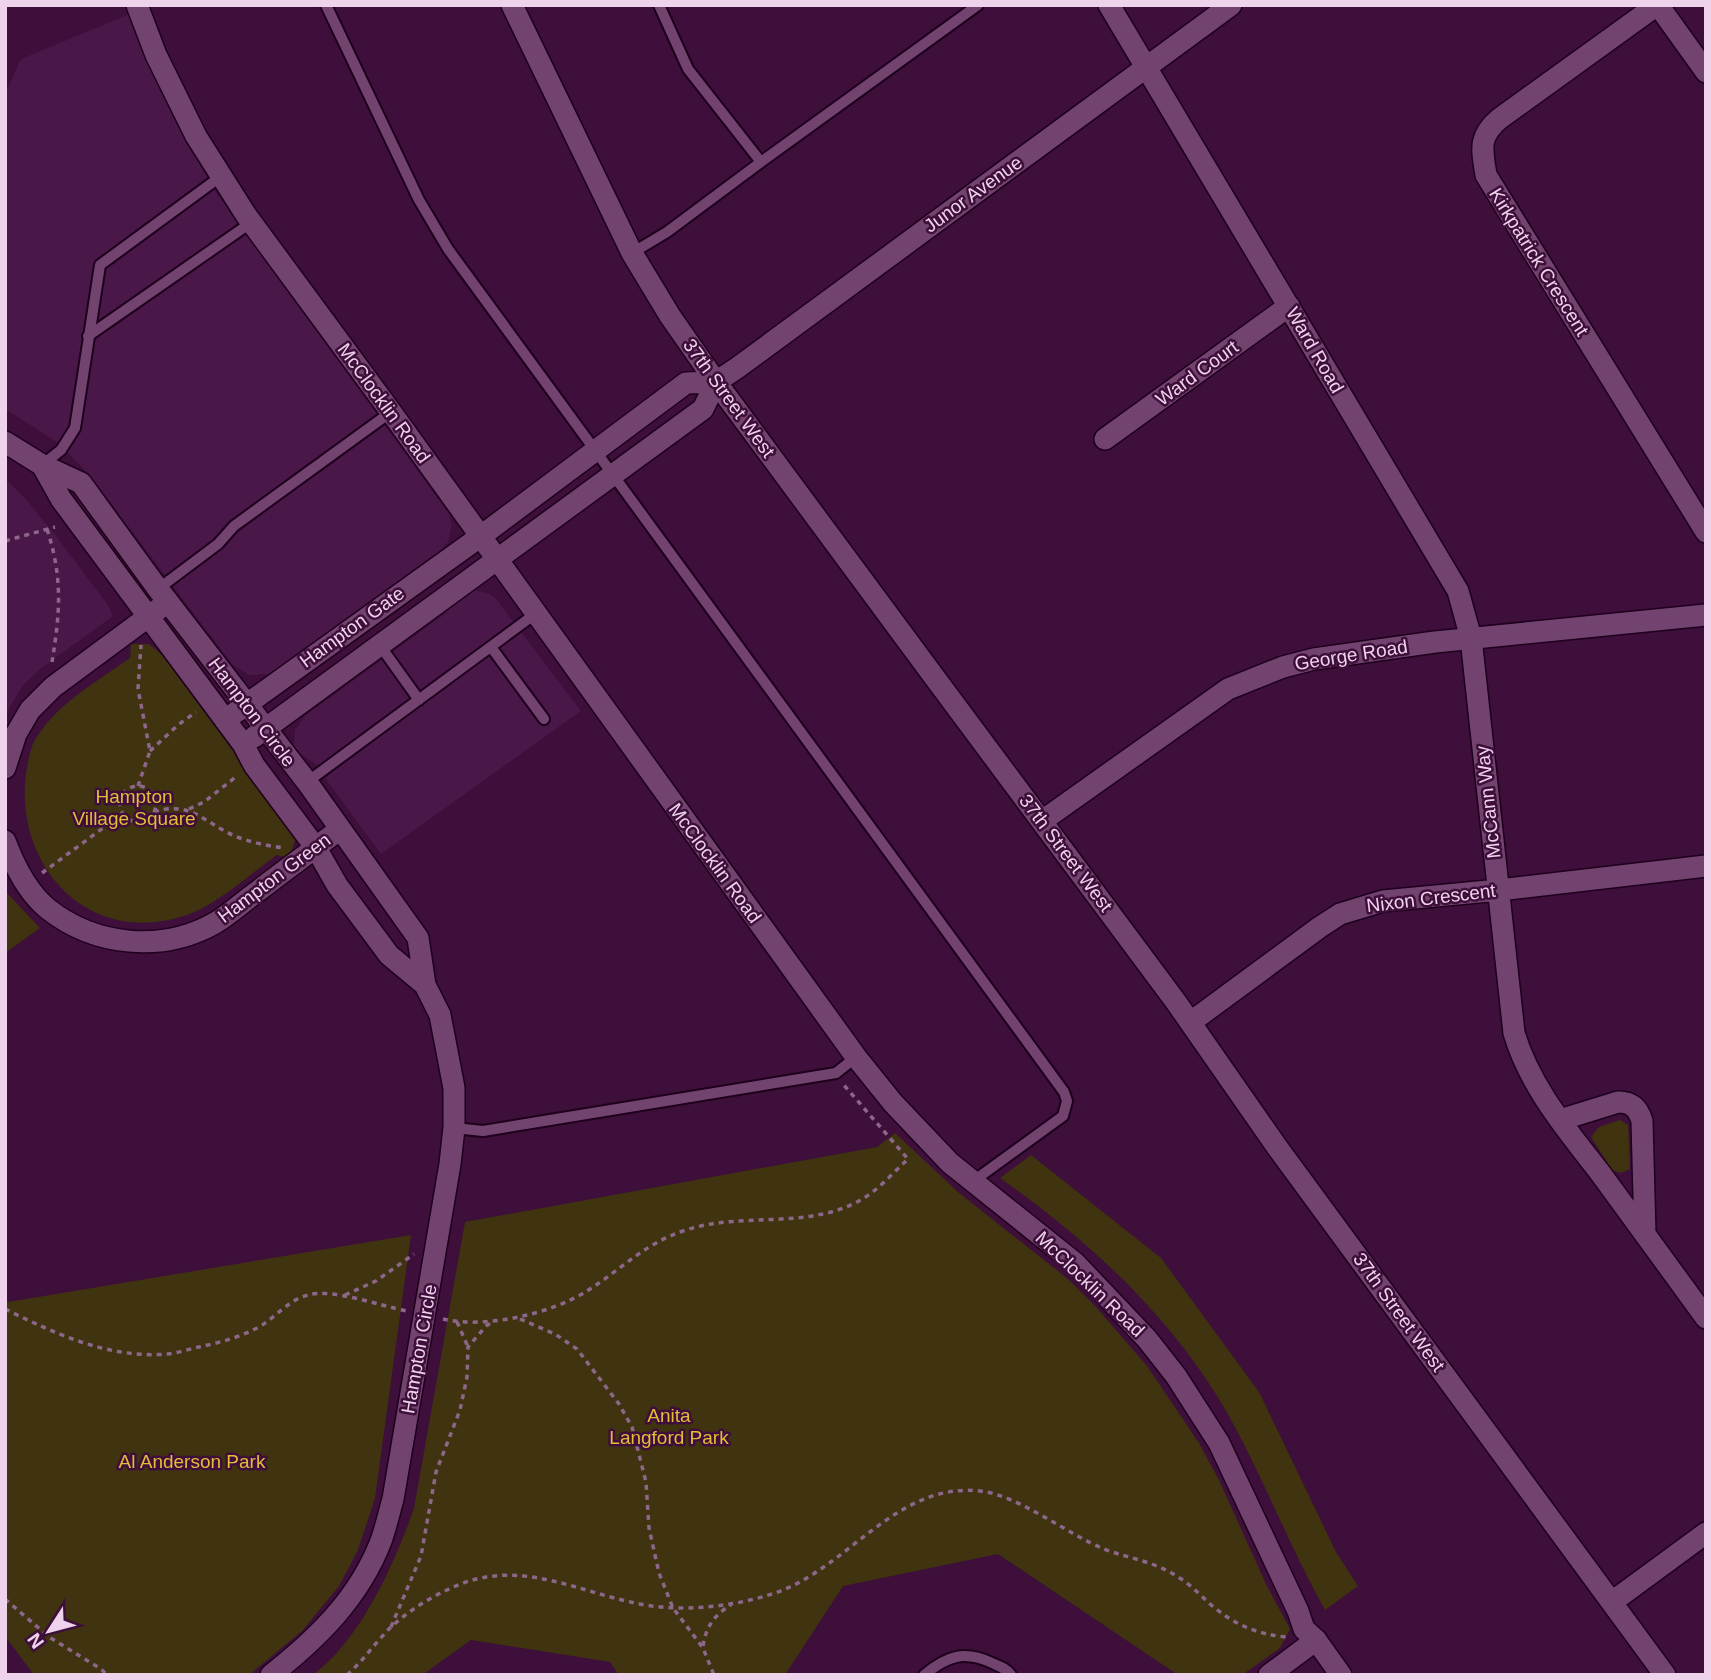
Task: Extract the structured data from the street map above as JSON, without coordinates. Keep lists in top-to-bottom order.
{
  "streets": {
    "street": [
      "Junor Avenue",
      "Kirkpatrick Crescent",
      "Ward Road",
      "Ward Court",
      "37th Street West",
      "McClocklin Road",
      "Hampton Gate",
      "George Road",
      "Hampton Circle",
      "McCann Way",
      "Hampton Green",
      "Nixon Crescent"
    ]
  },
  "crossings": [
    ["Junor Avenue", "Ward Road"],
    ["Junor Avenue", "37th Street West"],
    ["Junor Avenue", "McClocklin Road"],
    ["Junor Avenue", "Hampton Gate"],
    ["Ward Road", "Ward Court"],
    ["Ward Road", "George Road"],
    ["Ward Road", "McCann Way"],
    ["37th Street West", "George Road"],
    ["37th Street West", "Nixon Crescent"],
    ["McClocklin Road", "Hampton Gate"],
    ["Hampton Gate", "Hampton Circle"],
    ["George Road", "McCann Way"],
    ["Hampton Circle", "Hampton Green"],
    ["McCann Way", "Nixon Crescent"]
  ],
  "parks": ["Hampton Village Square", "Anita Langford Park", "Al Anderson Park"],
  "north": "bottom left"
}
